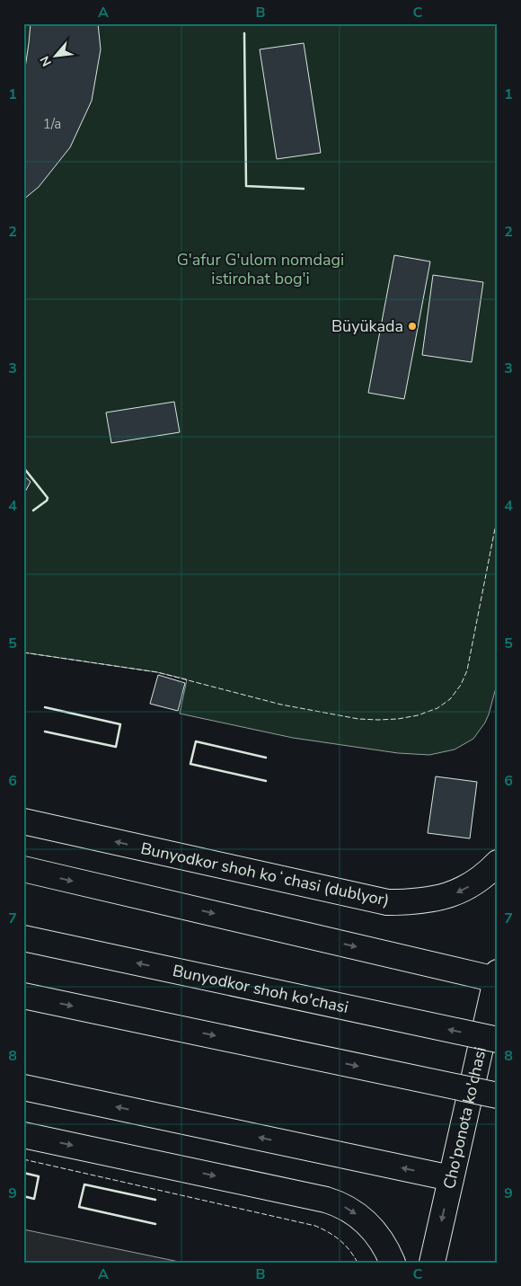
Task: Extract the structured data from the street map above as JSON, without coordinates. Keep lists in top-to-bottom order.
{
  "streets": {
    "main road": ["Bunyodkor shoh koʻchasi (dublyor)", "Bunyodkor shoh ko'chasi", "Cho'ponota ko'chasi"]
  },
  "parks": ["G'afur G'ulom nomdagi istirohat bog'i"],
  "places": ["Büyükada"],
  "house_numbers": ["1/a"],
  "north": "bottom left",
  "grid": {
    "columns": ["A", "B", "C"],
    "rows": [
      "1",
      "2",
      "3",
      "4",
      "5",
      "6",
      "7",
      "8",
      "9"
    ]
  }
}
